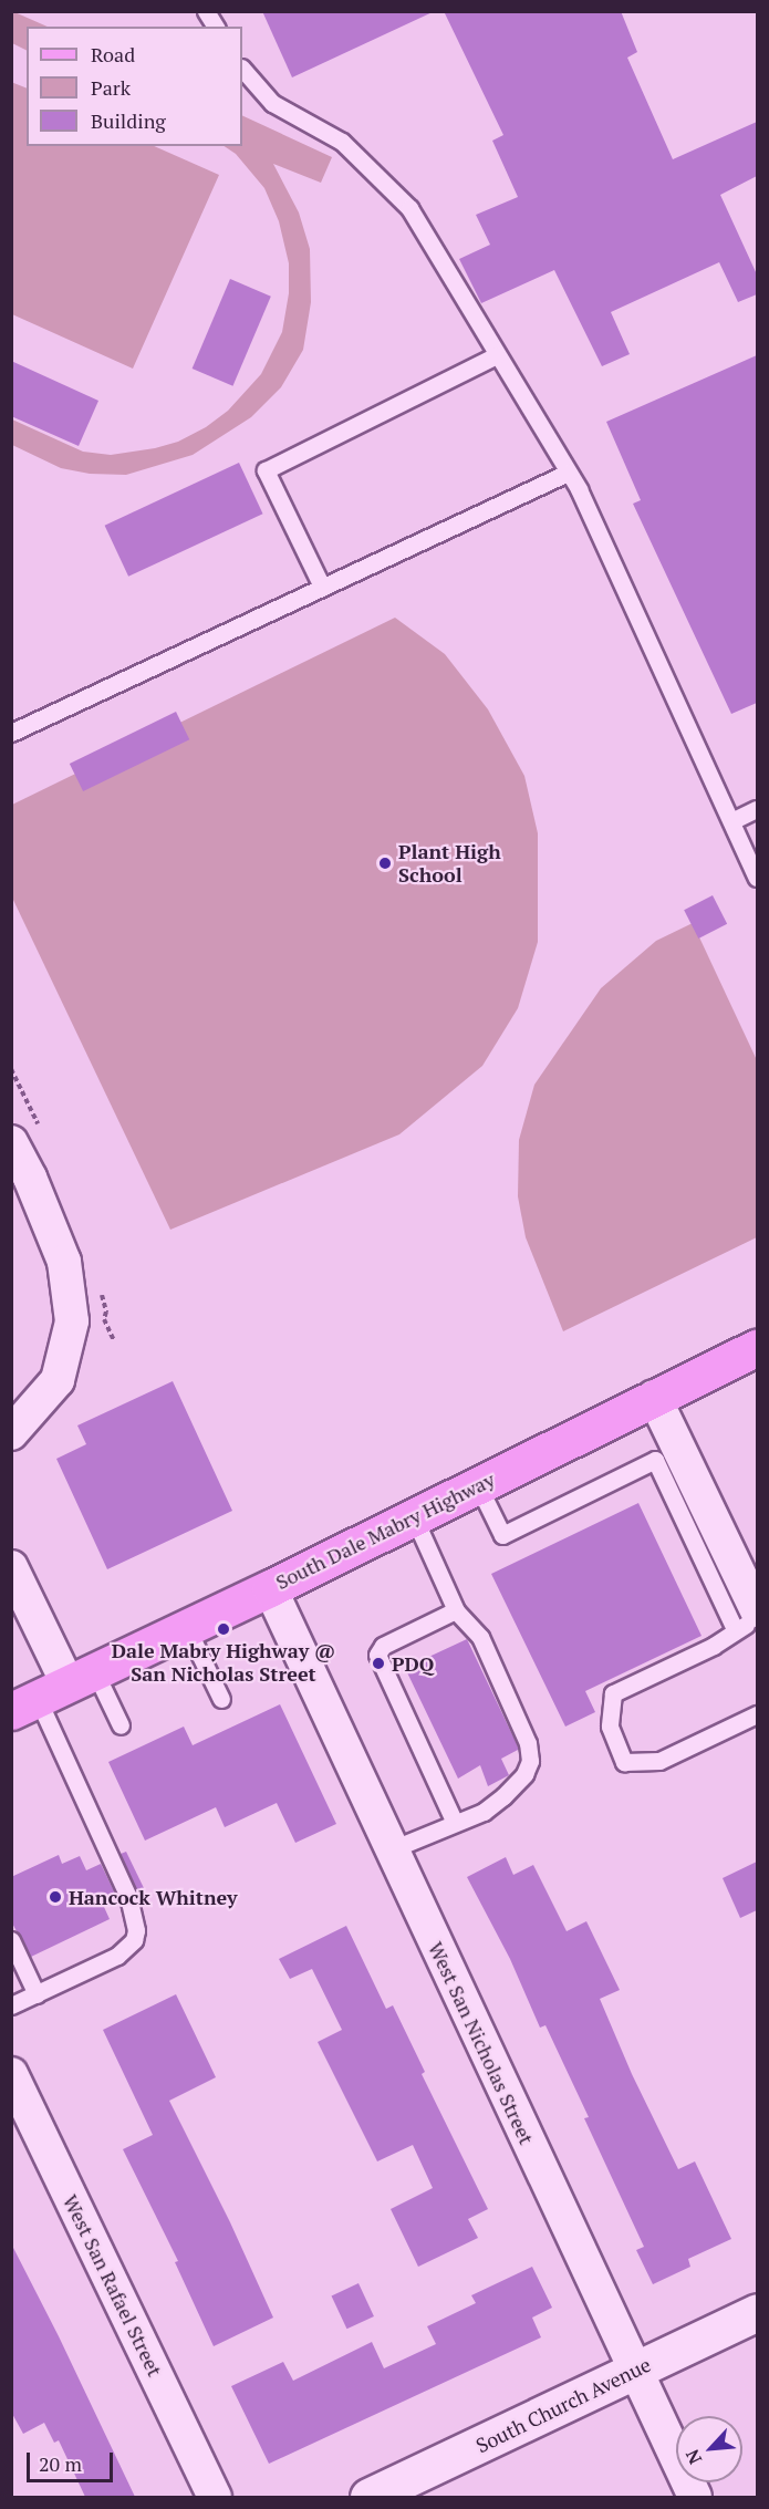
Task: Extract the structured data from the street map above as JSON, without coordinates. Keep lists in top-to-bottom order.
{
  "streets": {
    "main road": ["South Dale Mabry Highway"],
    "street": ["West San Nicholas Street", "West San Rafael Street", "South Church Avenue"]
  },
  "crossings": [
    ["South Dale Mabry Highway", "West San Nicholas Street"],
    ["West San Nicholas Street", "South Church Avenue"]
  ],
  "places": [
    "Plant High School",
    "Dale Mabry Highway @ San Nicholas Street",
    "PDQ",
    "Hancock Whitney"
  ],
  "legend": ["Road", "Park", "Building"],
  "scale_bar": "20 m",
  "north": "bottom left"
}
